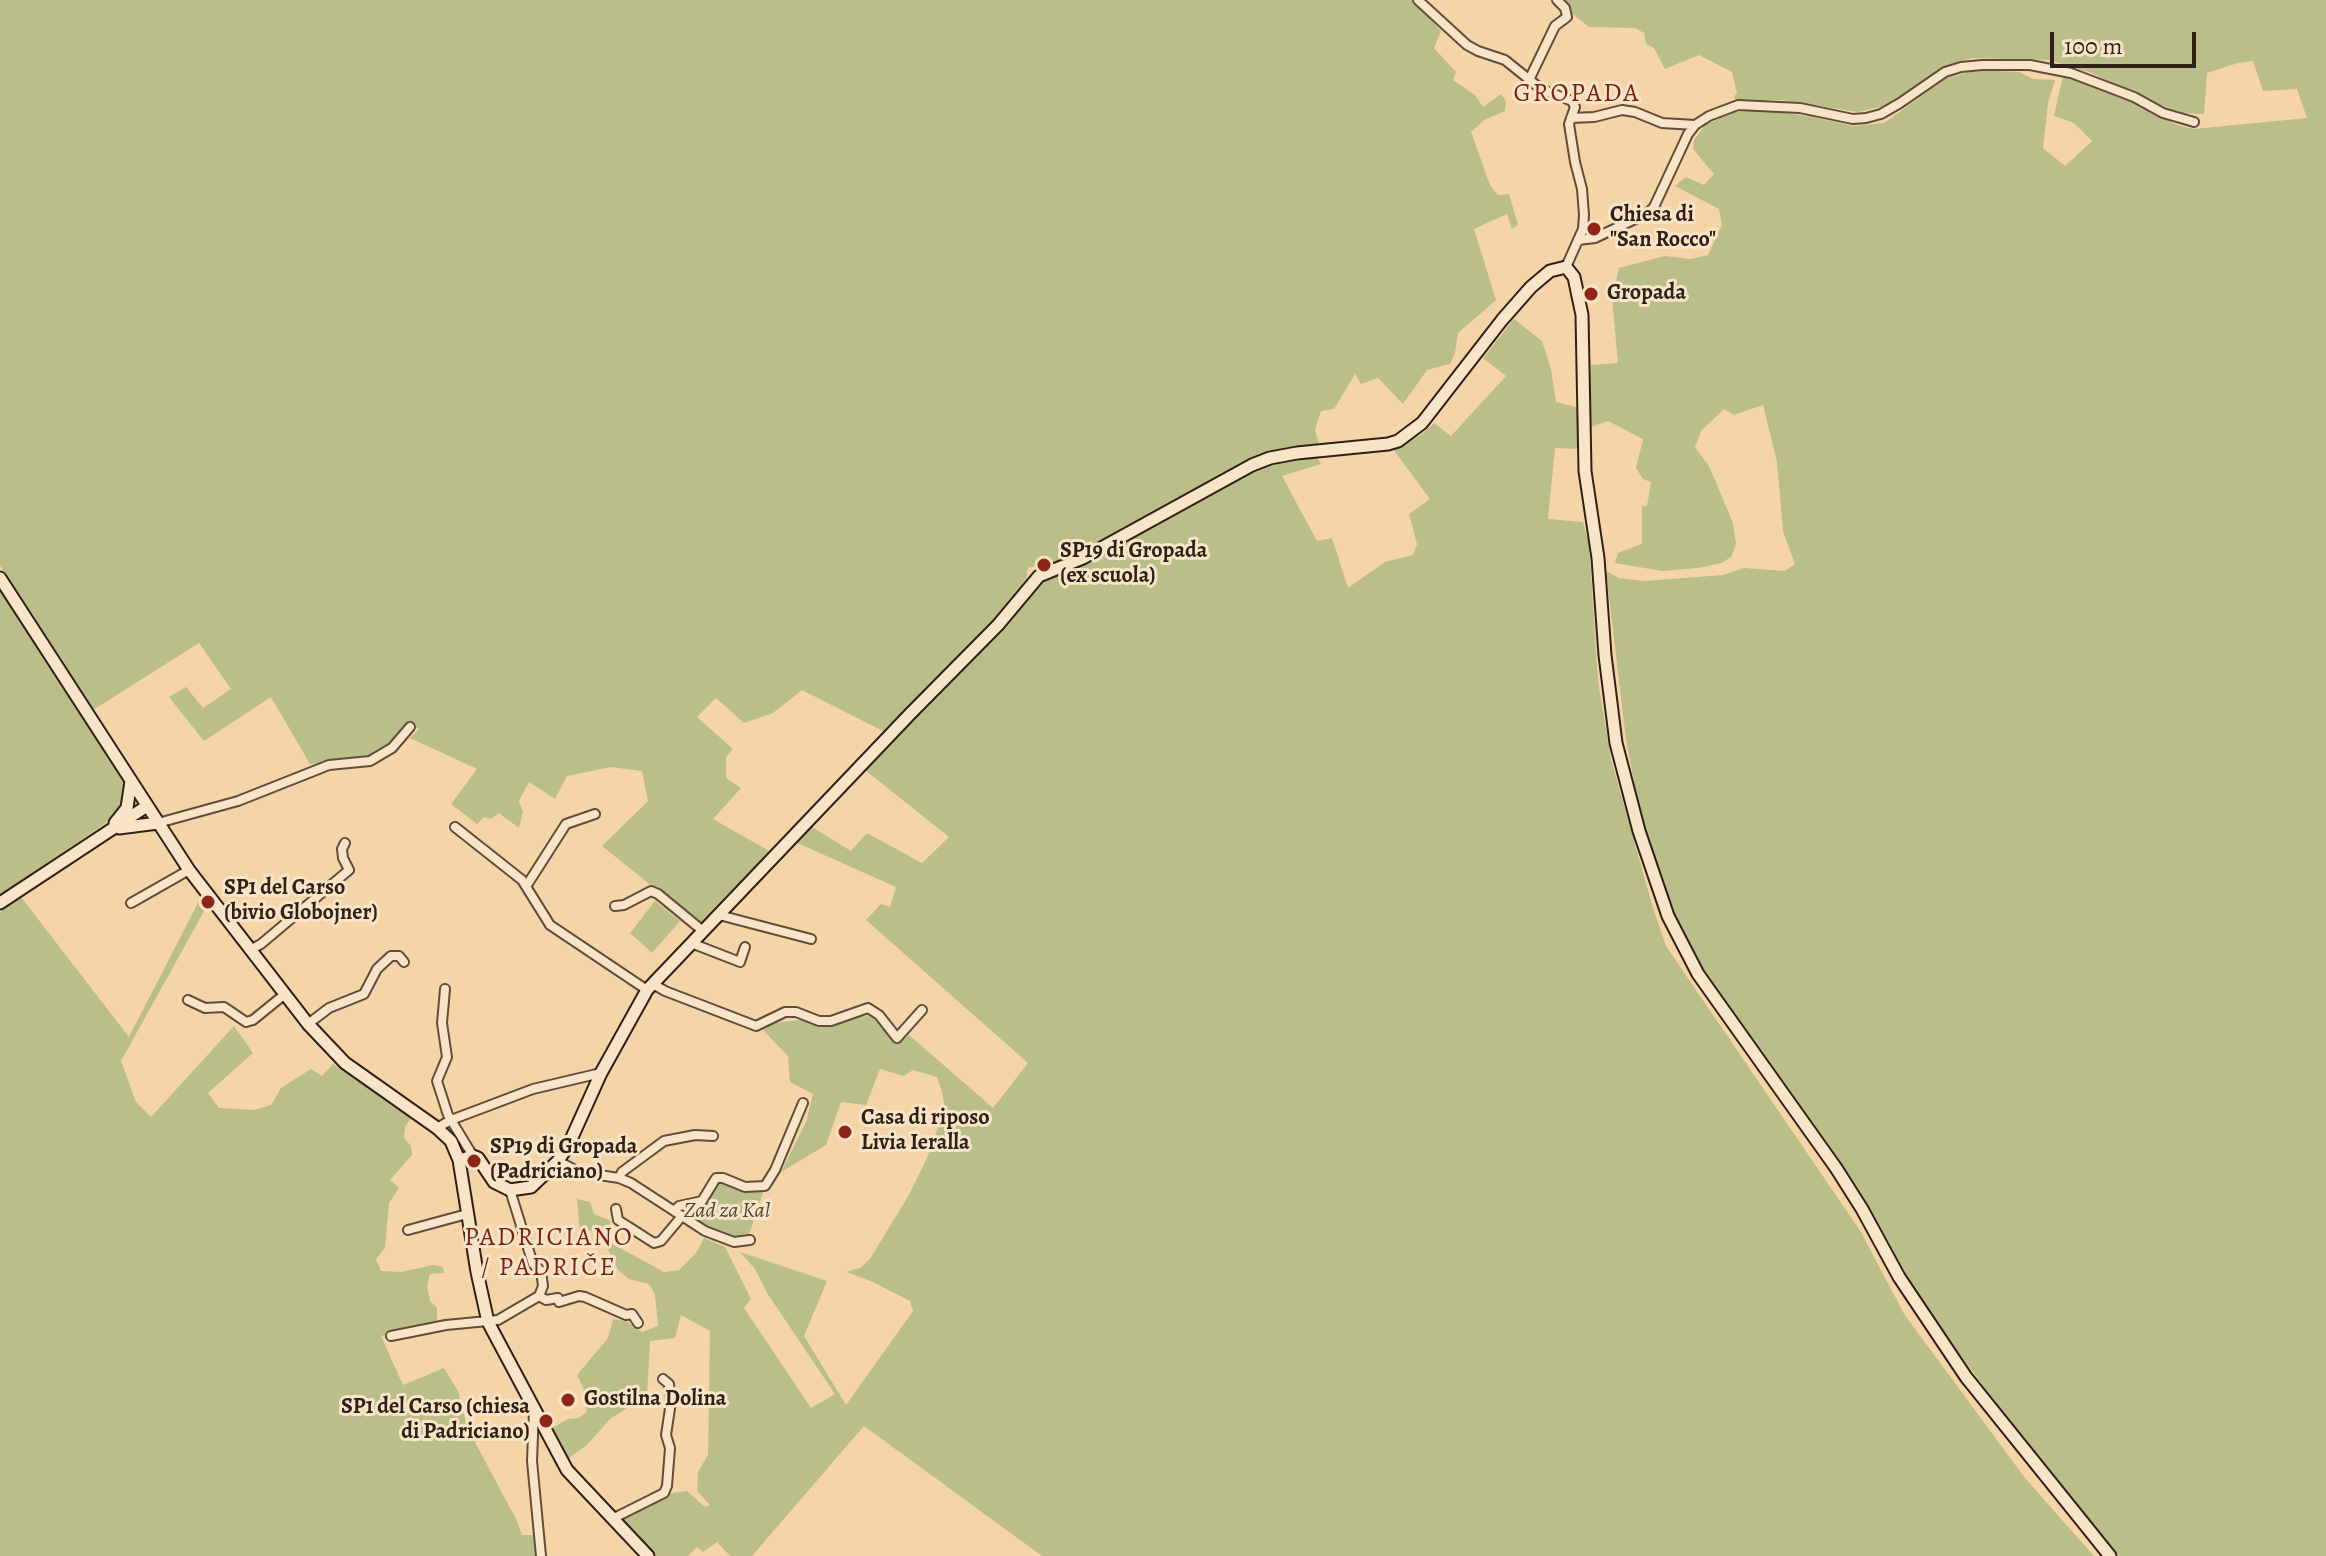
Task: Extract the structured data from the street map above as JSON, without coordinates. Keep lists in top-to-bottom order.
{
  "districts": ["GROPADA", "PADRICIANO / PADRIČE"],
  "parks": ["Zad za Kal"],
  "places": [
    "Chiesa di \"San Rocco\"",
    "Gropada",
    "SP19 di Gropada (ex scuola)",
    "SP1 del Carso (bivio Globojner)",
    "Casa di riposo Livia Ieralla",
    "SP19 di Gropada (Padriciano)",
    "Gostilna Dolina",
    "SP1 del Carso (chiesa di Padriciano)"
  ],
  "scale_bar": "100 m"
}
